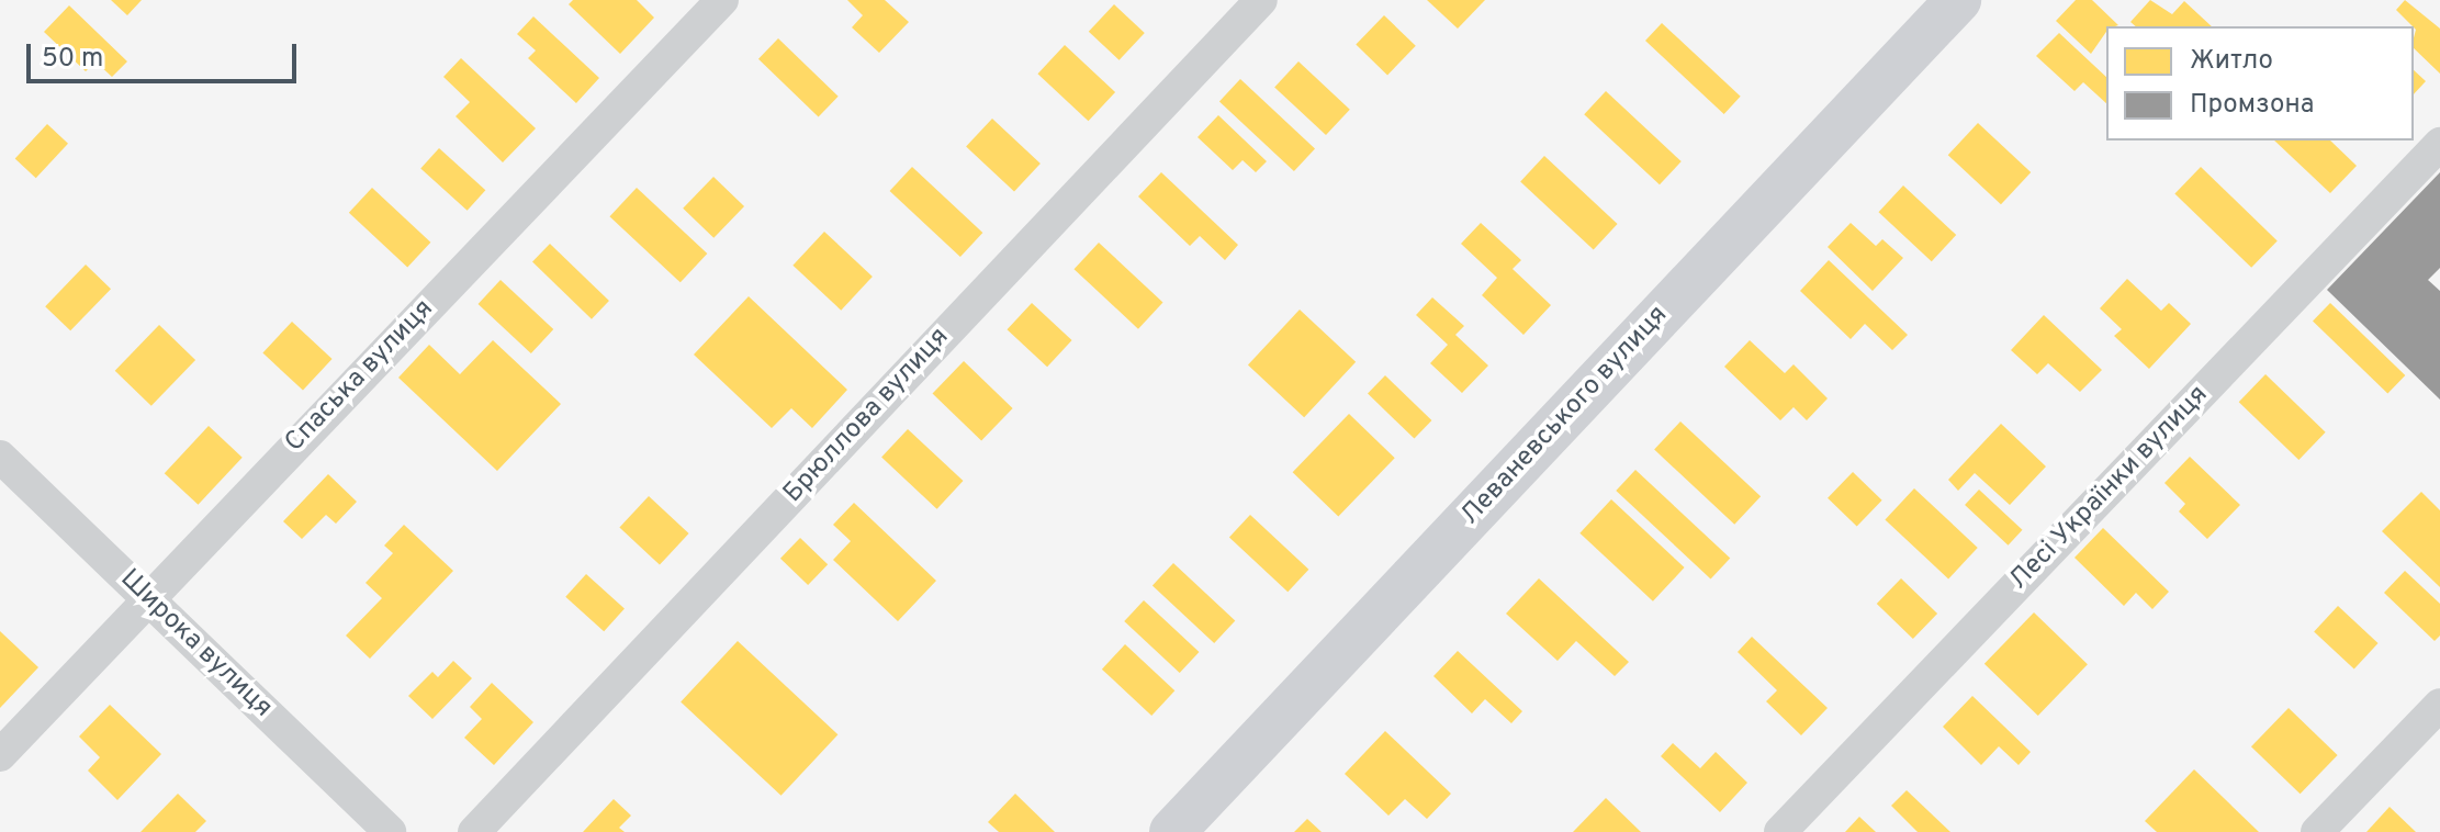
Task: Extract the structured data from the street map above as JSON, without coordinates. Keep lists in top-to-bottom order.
{
  "streets": {
    "street": [
      "Спаська вулиця",
      "Брюллова вулиця",
      "Леваневського вулиця",
      "Лесі Українки вулиця",
      "Широка вулиця"
    ]
  },
  "crossings": [
    ["Спаська вулиця", "Широка вулиця"]
  ],
  "legend": ["Житло", "Промзона"],
  "scale_bar": "50 m"
}
